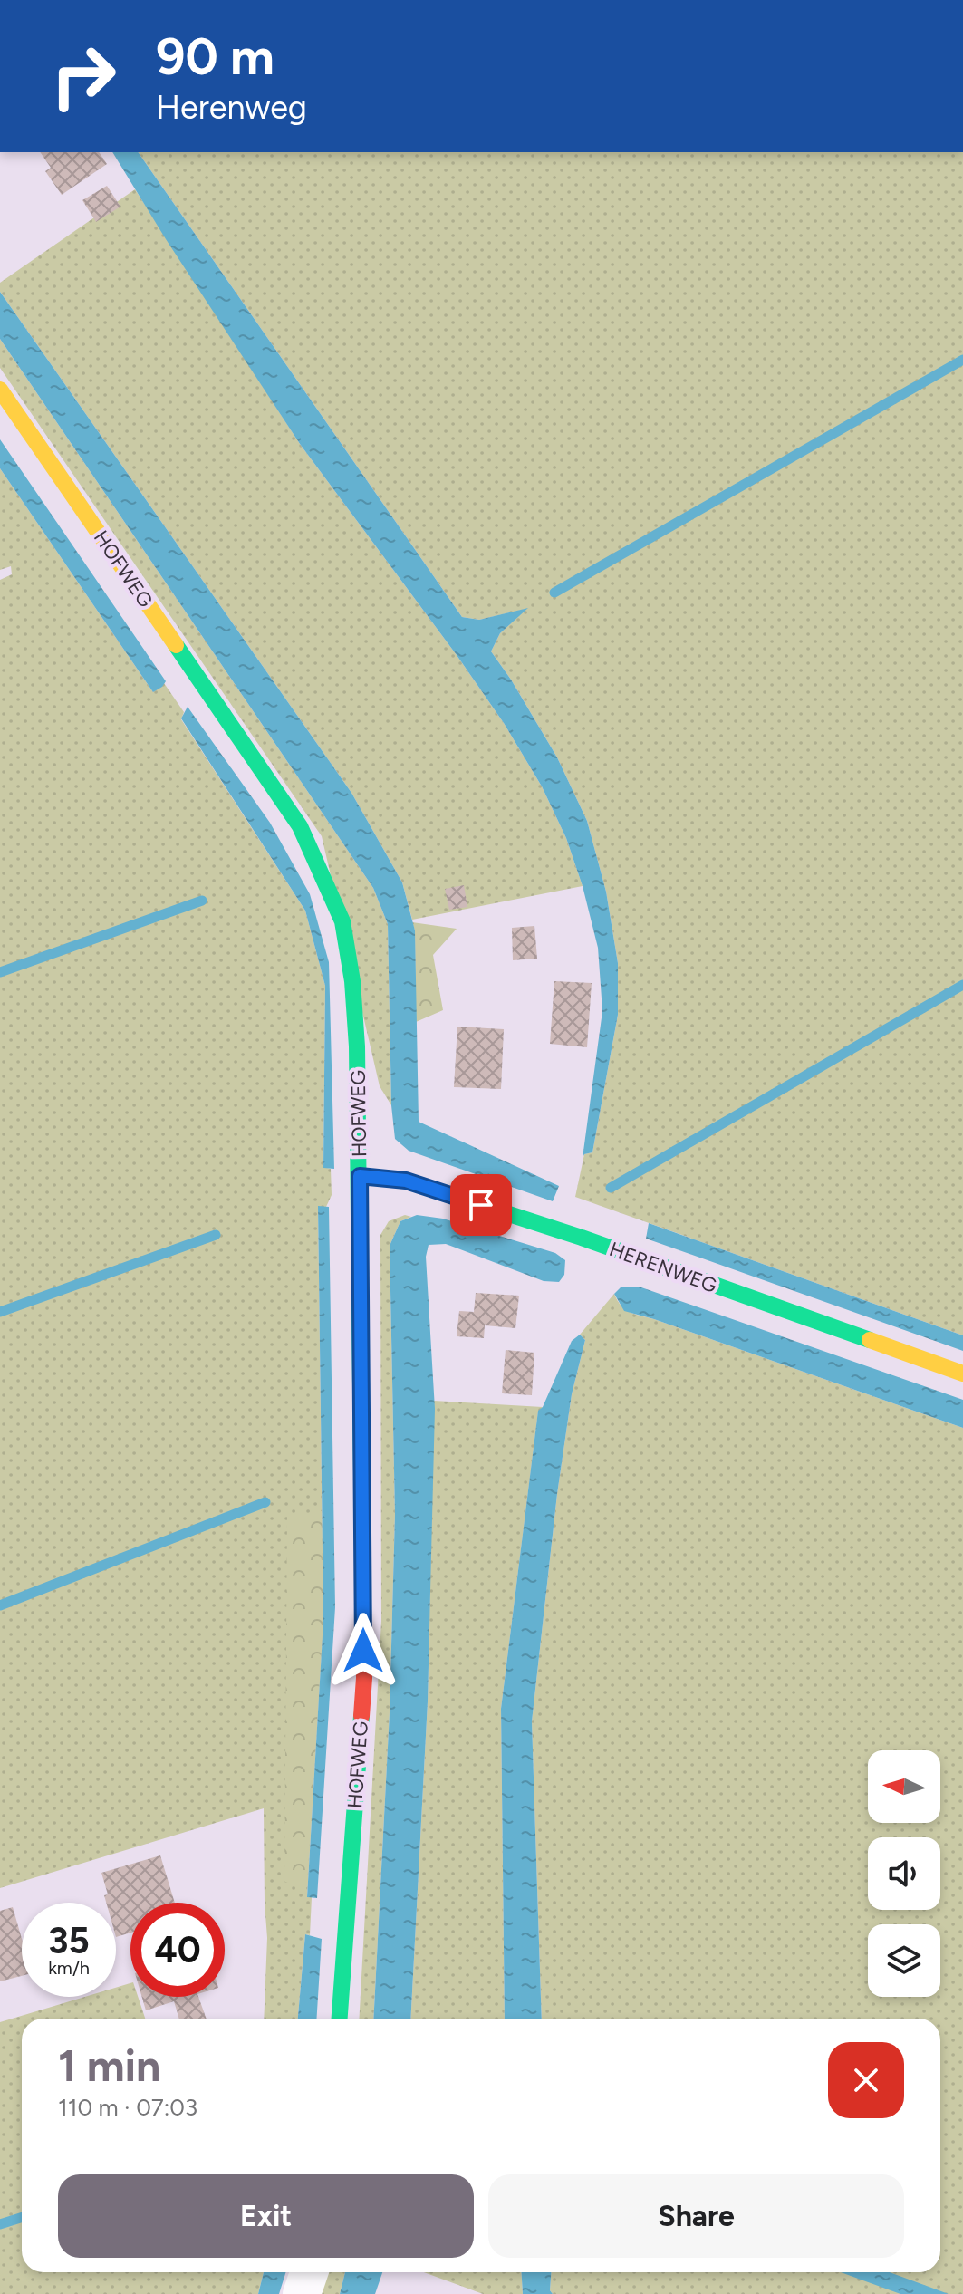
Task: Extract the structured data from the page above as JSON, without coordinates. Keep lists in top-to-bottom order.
{
  "streets": {
    "street": ["HOFWEG", "HERENWEG"]
  },
  "crossings": [
    ["HOFWEG", "HERENWEG"]
  ],
  "north": "left",
  "page": {
    "turn": ["90 m", "Herenweg"],
    "speed": "35 km/h",
    "limit": "40",
    "heading": ["1 min", "110 m · 07:03"],
    "buttons": ["Exit", "Share"]
  }
}
